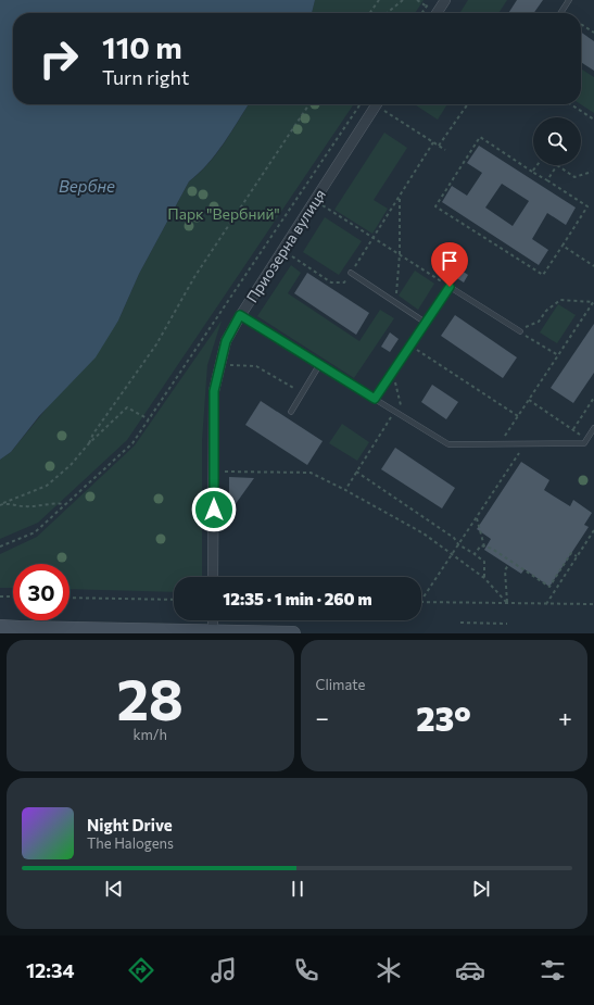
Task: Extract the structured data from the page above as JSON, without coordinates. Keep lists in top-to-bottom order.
{
  "streets": {
    "street": ["Приозерна вулиця"]
  },
  "water": ["Вербне"],
  "parks": ["Парк \"Вербний\""],
  "page": {
    "turn": ["110 m", "Turn right"],
    "limit": "30",
    "trip": "12:35 · 1 min · 260 m",
    "tile": [
      ["28", "km/h"],
      "Climate"
    ],
    "heat": ["−", "23°", "+"],
    "song": ["Night Drive", "The Halogens"],
    "tabs": "12:34"
  }
}
